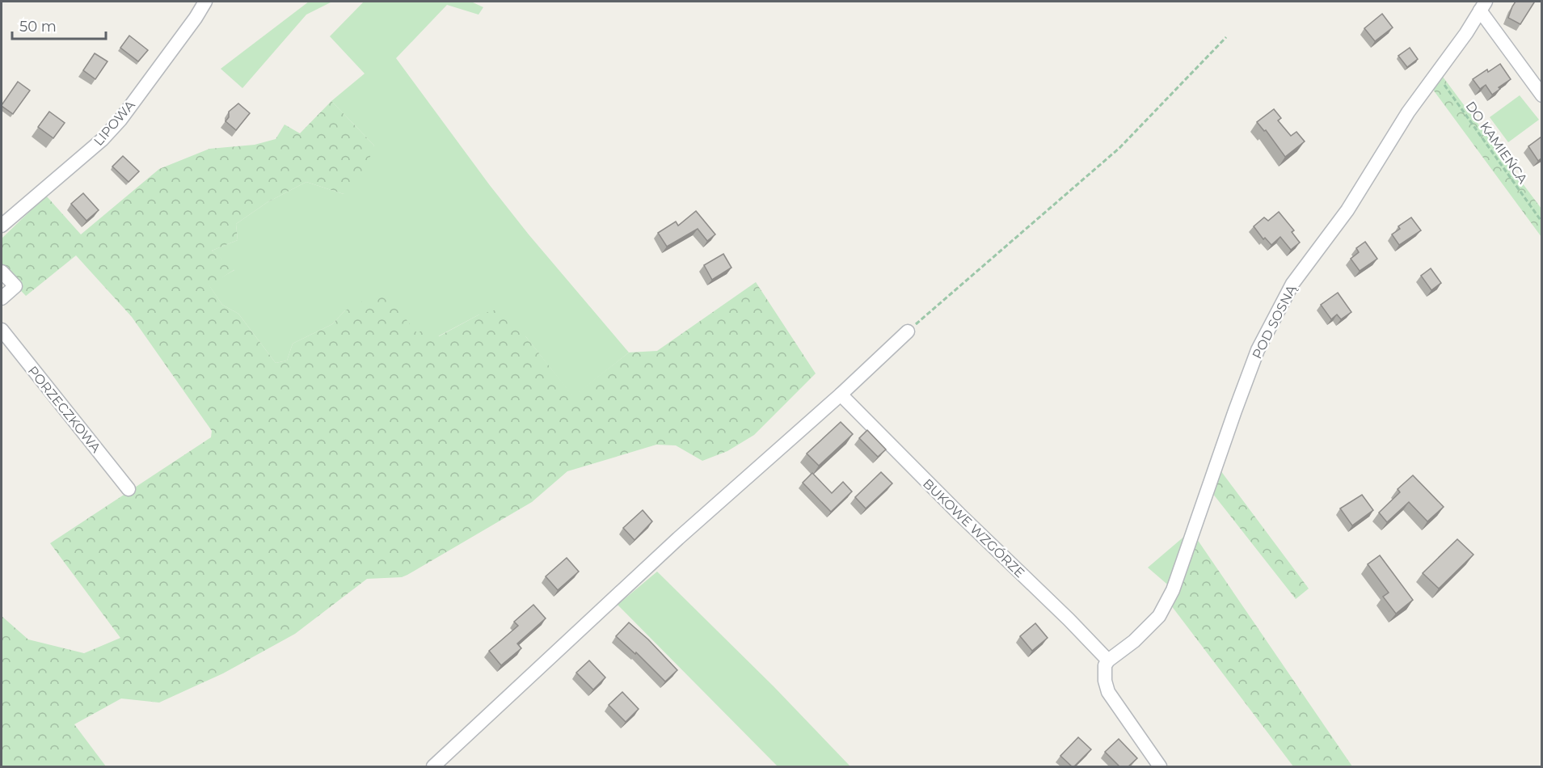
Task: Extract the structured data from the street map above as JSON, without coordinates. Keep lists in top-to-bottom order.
{
  "streets": {
    "street": [
      "LIPOWA",
      "POD SOSNĄ",
      "PORZECZKOWA",
      "BUKOWE WZGÓRZE"
    ],
    "path": ["DO KAMIEŃCA"]
  },
  "crossings": [
    ["DO KAMIEŃCA", "POD SOSNĄ"],
    ["POD SOSNĄ", "BUKOWE WZGÓRZE"]
  ],
  "scale_bar": "50 m"
}
